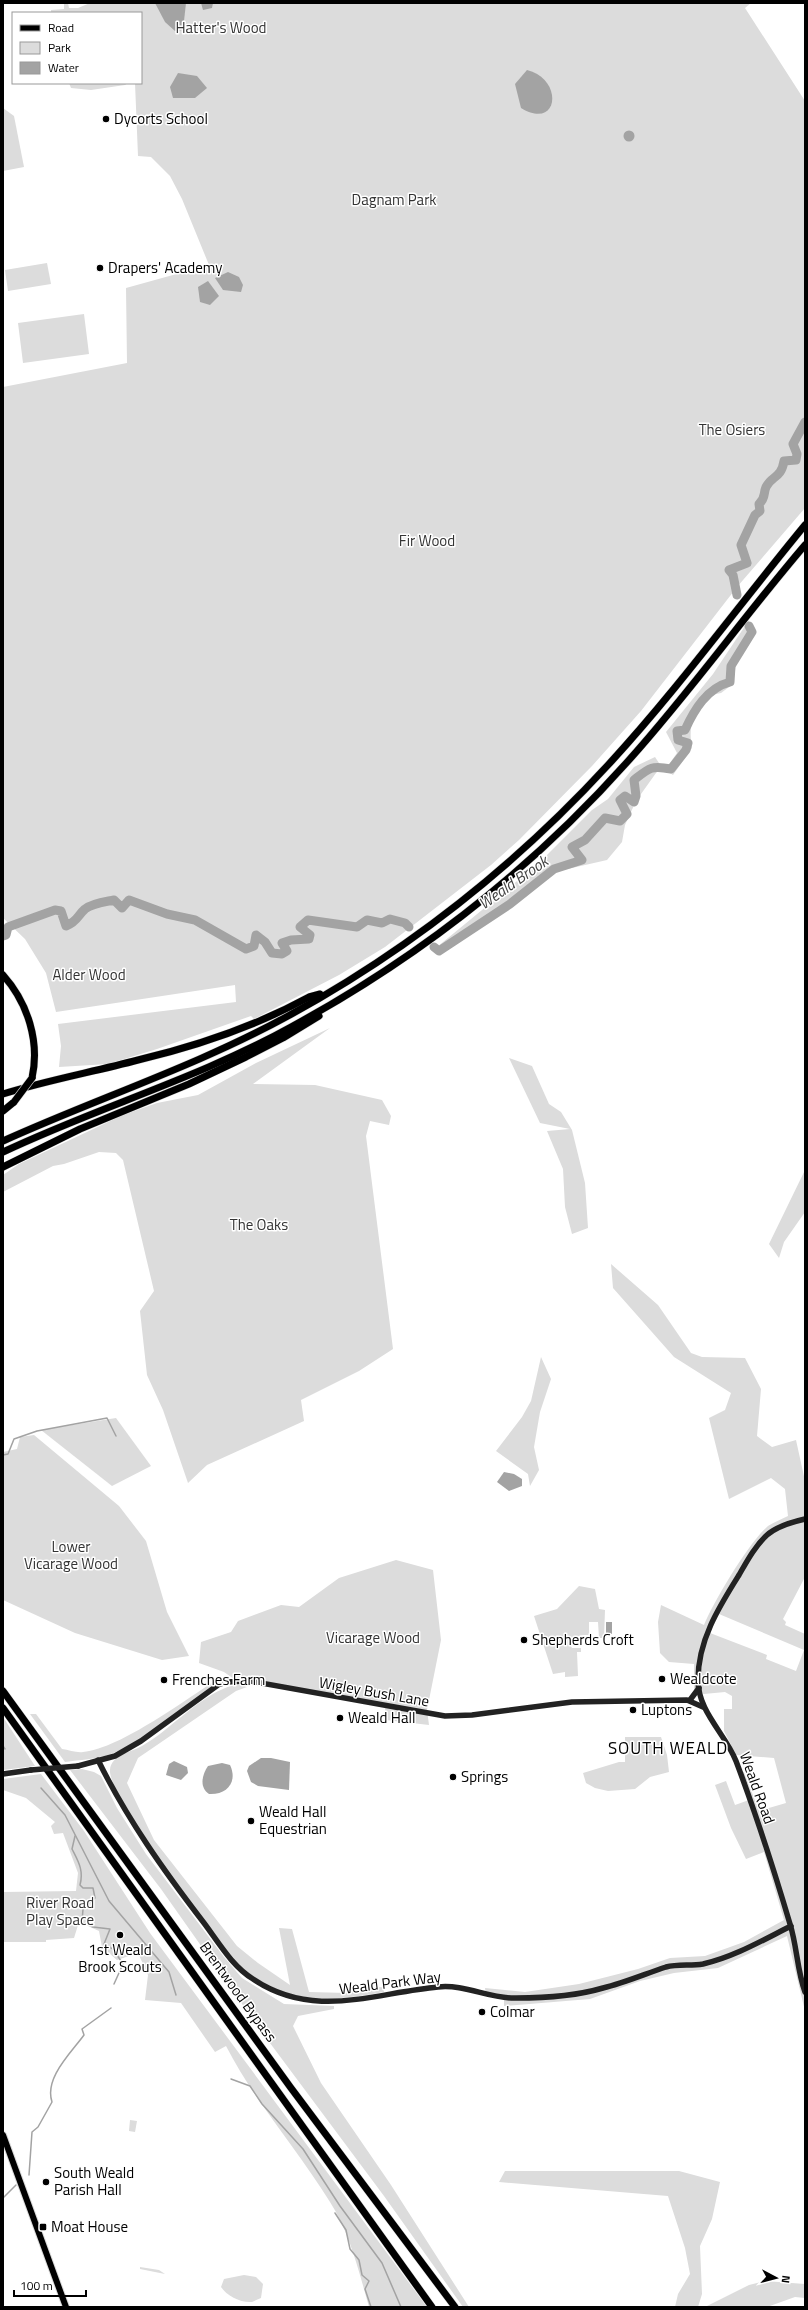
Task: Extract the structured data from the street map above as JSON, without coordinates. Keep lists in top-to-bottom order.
{
  "streets": {
    "highway": ["Brentwood Bypass"],
    "street": ["Wigley Bush Lane", "Weald Road", "Weald Park Way"]
  },
  "crossings": [
    ["Wigley Bush Lane", "Weald Road"],
    ["Wigley Bush Lane", "Weald Park Way"],
    ["Weald Road", "Weald Park Way"]
  ],
  "districts": ["SOUTH WEALD"],
  "water": ["Weald Brook"],
  "parks": [
    "Hatter's Wood",
    "Dagnam Park",
    "The Osiers",
    "Fir Wood",
    "Alder Wood",
    "The Oaks",
    "Lower Vicarage Wood",
    "Vicarage Wood",
    "River Road Play Space"
  ],
  "places": {
    "other": [
      "Dycorts School",
      "Drapers' Academy",
      "Shepherds Croft",
      "Wealdcote",
      "Frenches Farm",
      "Luptons",
      "Weald Hall",
      "Springs",
      "Weald Hall Equestrian",
      "1st Weald Brook Scouts",
      "Colmar",
      "South Weald Parish Hall"
    ],
    "transit": ["Moat House"]
  },
  "legend": ["Road", "Park", "Water"],
  "scale_bar": "100 m",
  "north": "right"
}
